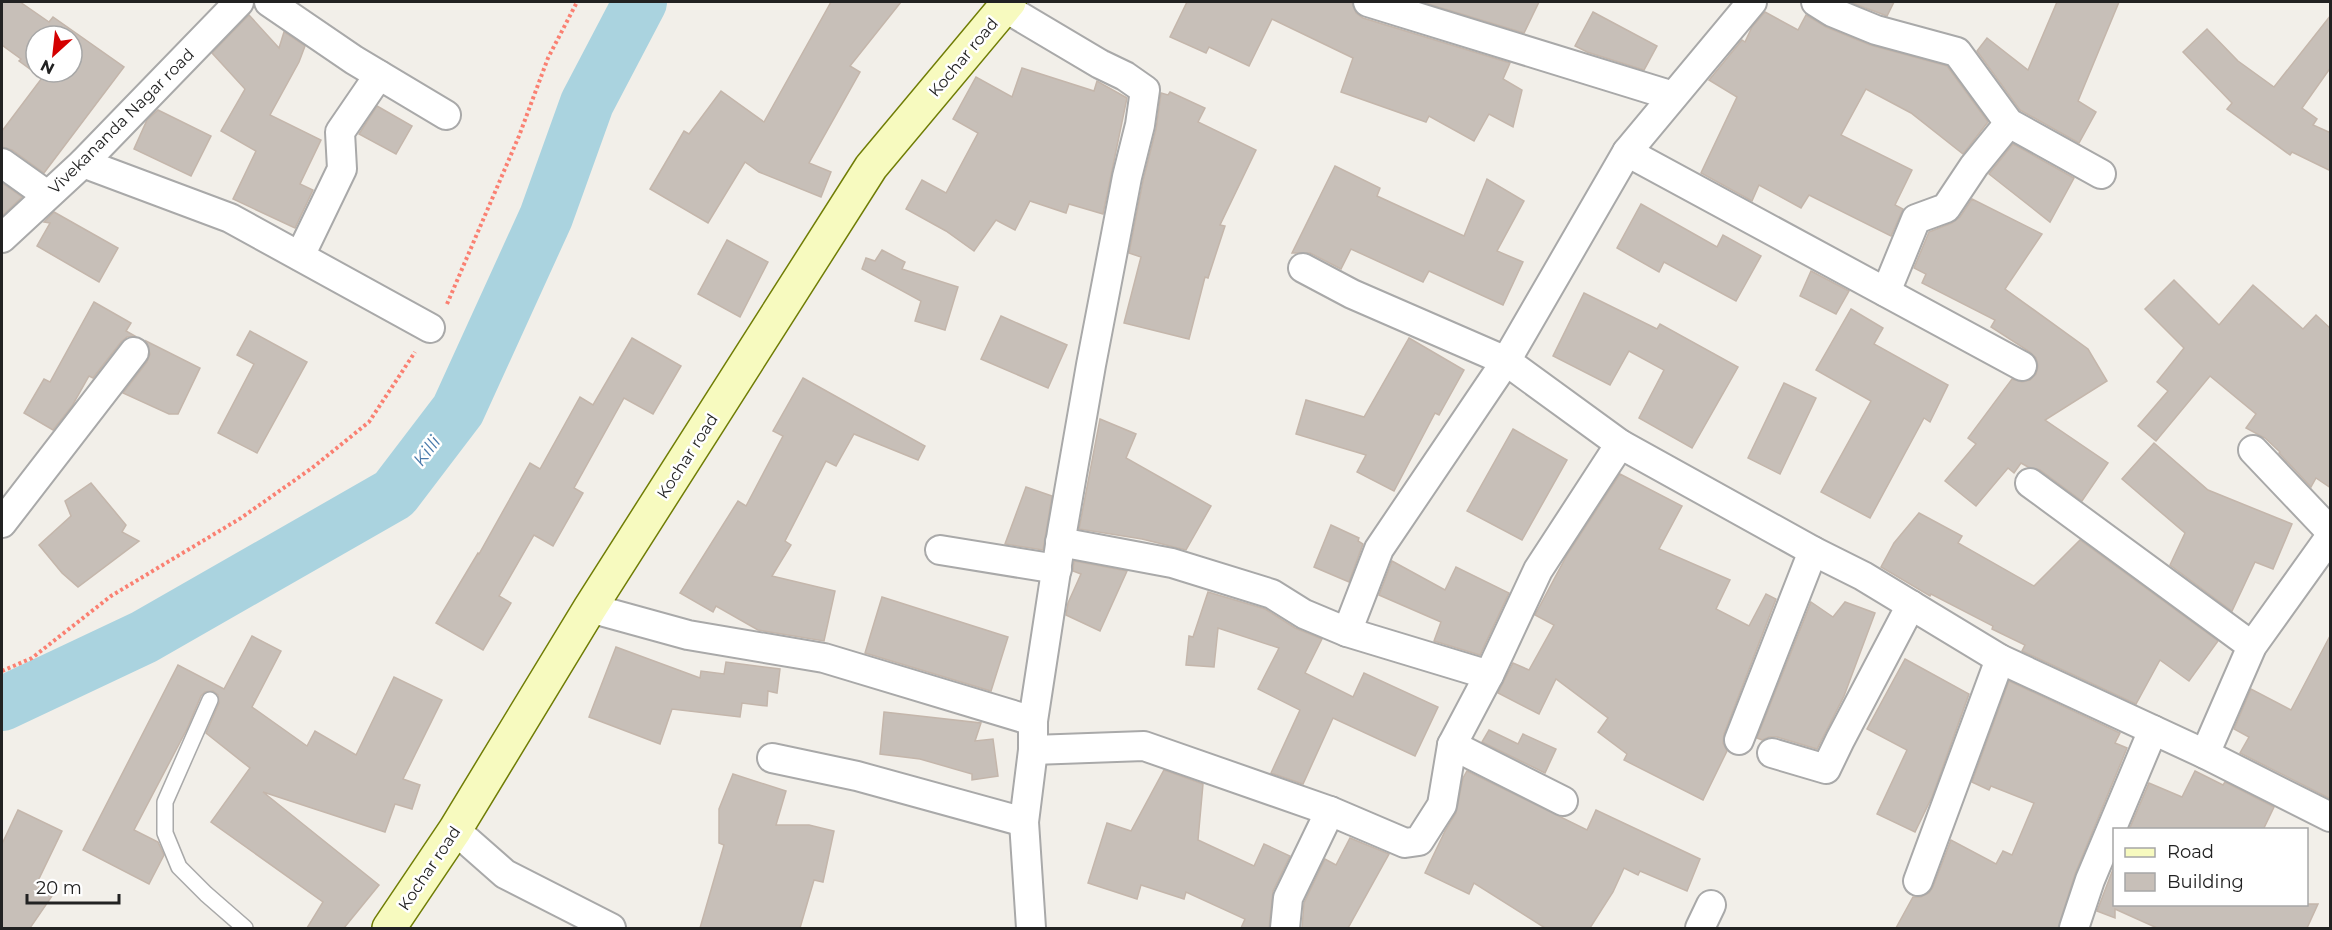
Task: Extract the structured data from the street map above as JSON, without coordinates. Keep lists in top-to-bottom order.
{
  "streets": {
    "street": ["Kochar road", "Vivekananda Nagar road"]
  },
  "water": ["Killi"],
  "legend": ["Road", "Building"],
  "scale_bar": "20 m",
  "north": "bottom left"
}
